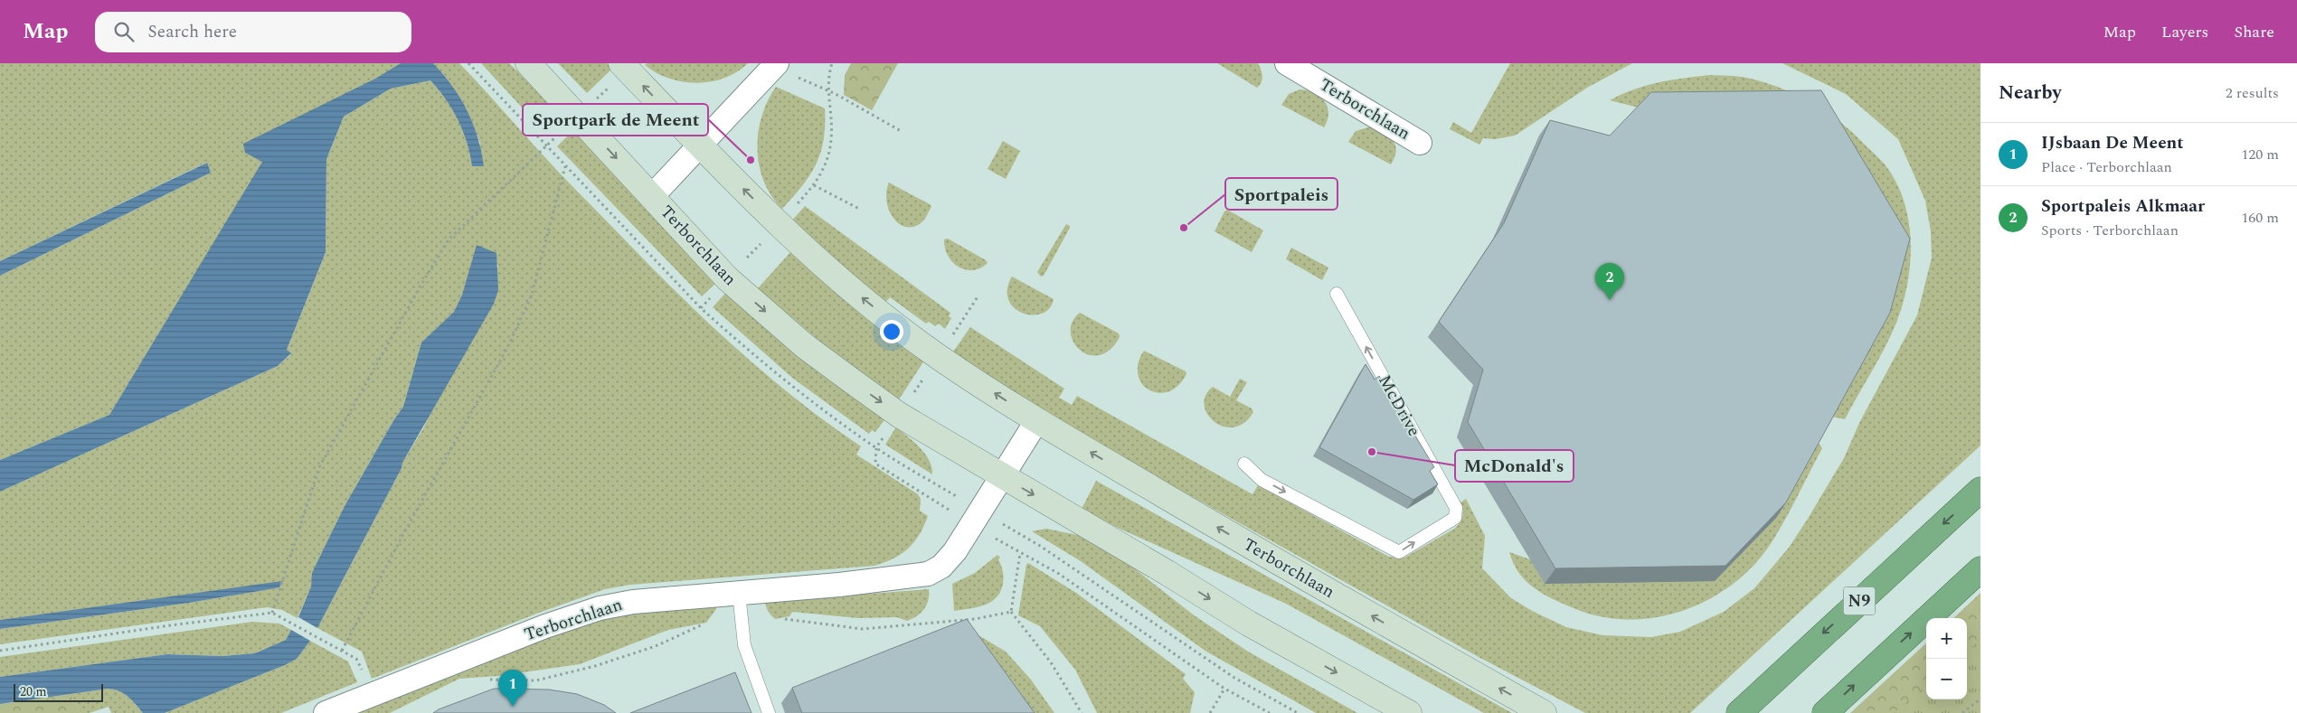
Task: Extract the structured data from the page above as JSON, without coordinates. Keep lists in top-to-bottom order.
{
  "streets": {
    "highway": ["N9"],
    "main road": ["Terborchlaan"],
    "lane": ["McDrive"]
  },
  "places": ["Sportpark de Meent", "Sportpaleis", "McDonald's"],
  "scale_bar": "20 m",
  "page": {
    "header": "Map",
    "search": "Search here",
    "nav": ["Map", "Layers", "Share"],
    "heading": ["Nearby", "2 results"],
    "list": [
      {
        "mark": "1",
        "name": "IJsbaan De Meent",
        "note": "Place · Terborchlaan",
        "value": "120 m"
      },
      {
        "mark": "2",
        "name": "Sportpaleis Alkmaar",
        "note": "Sports · Terborchlaan",
        "value": "160 m"
      }
    ],
    "pins": ["2", "1"],
    "map_buttons": ["+", "−"],
    "scale": "20 m"
  }
}
